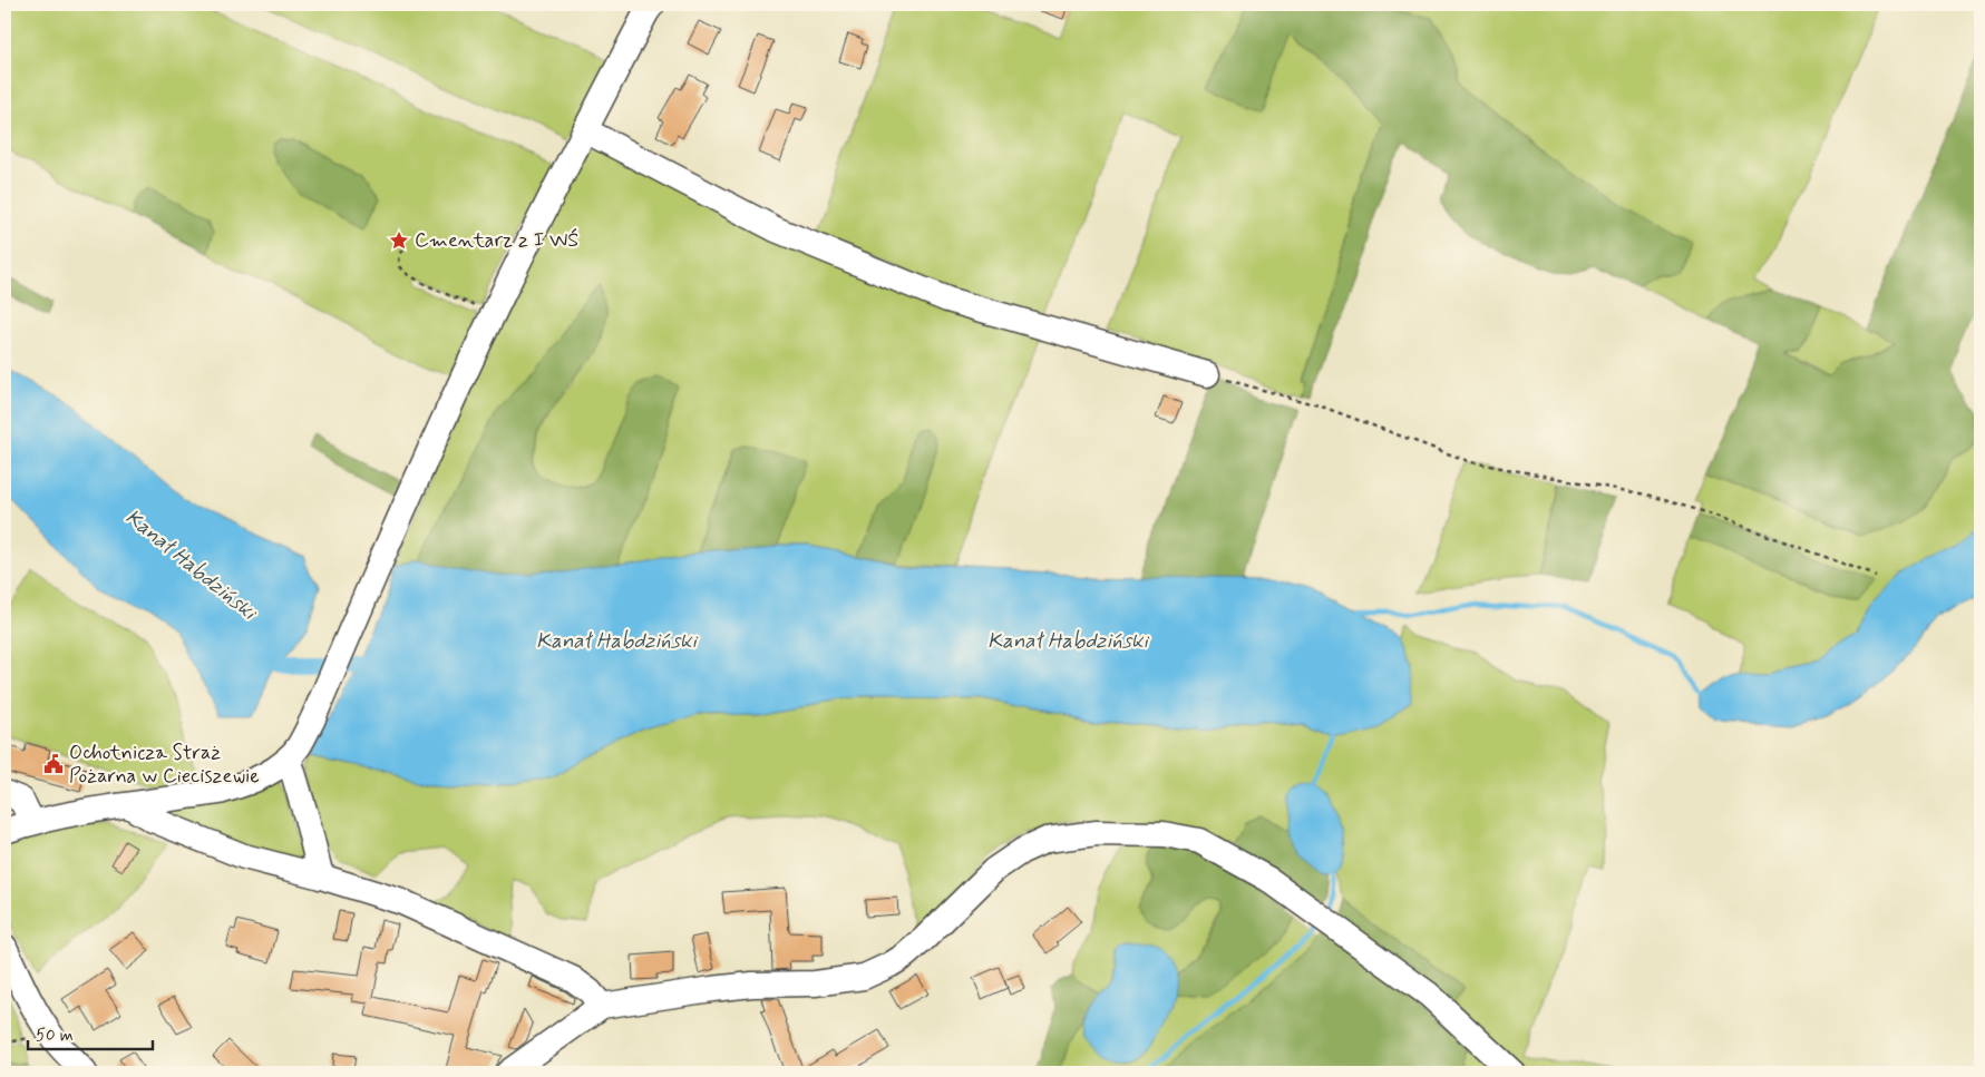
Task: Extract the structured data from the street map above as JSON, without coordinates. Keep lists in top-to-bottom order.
{
  "water": ["Kanał Habdziński"],
  "places": {
    "place": ["Cmentarz z I WŚ"],
    "public building": ["Ochotnicza Straż Pożarna w Cieciszewie"]
  },
  "scale_bar": "50 m"
}
